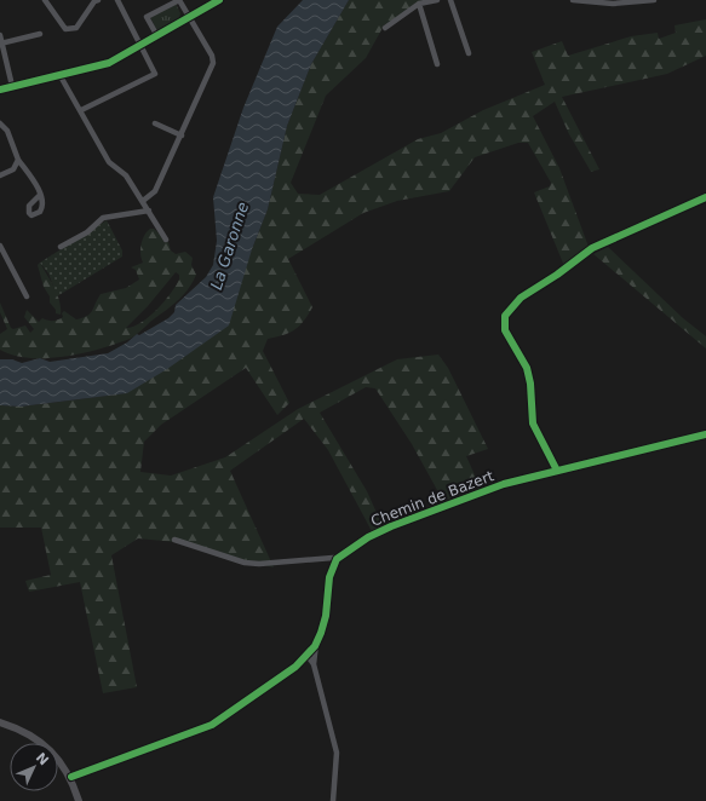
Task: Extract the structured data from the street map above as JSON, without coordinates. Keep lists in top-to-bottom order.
{
  "streets": {
    "street": ["Chemin de Bazert"]
  },
  "water": ["La Garonne"],
  "north": "top right"
}
